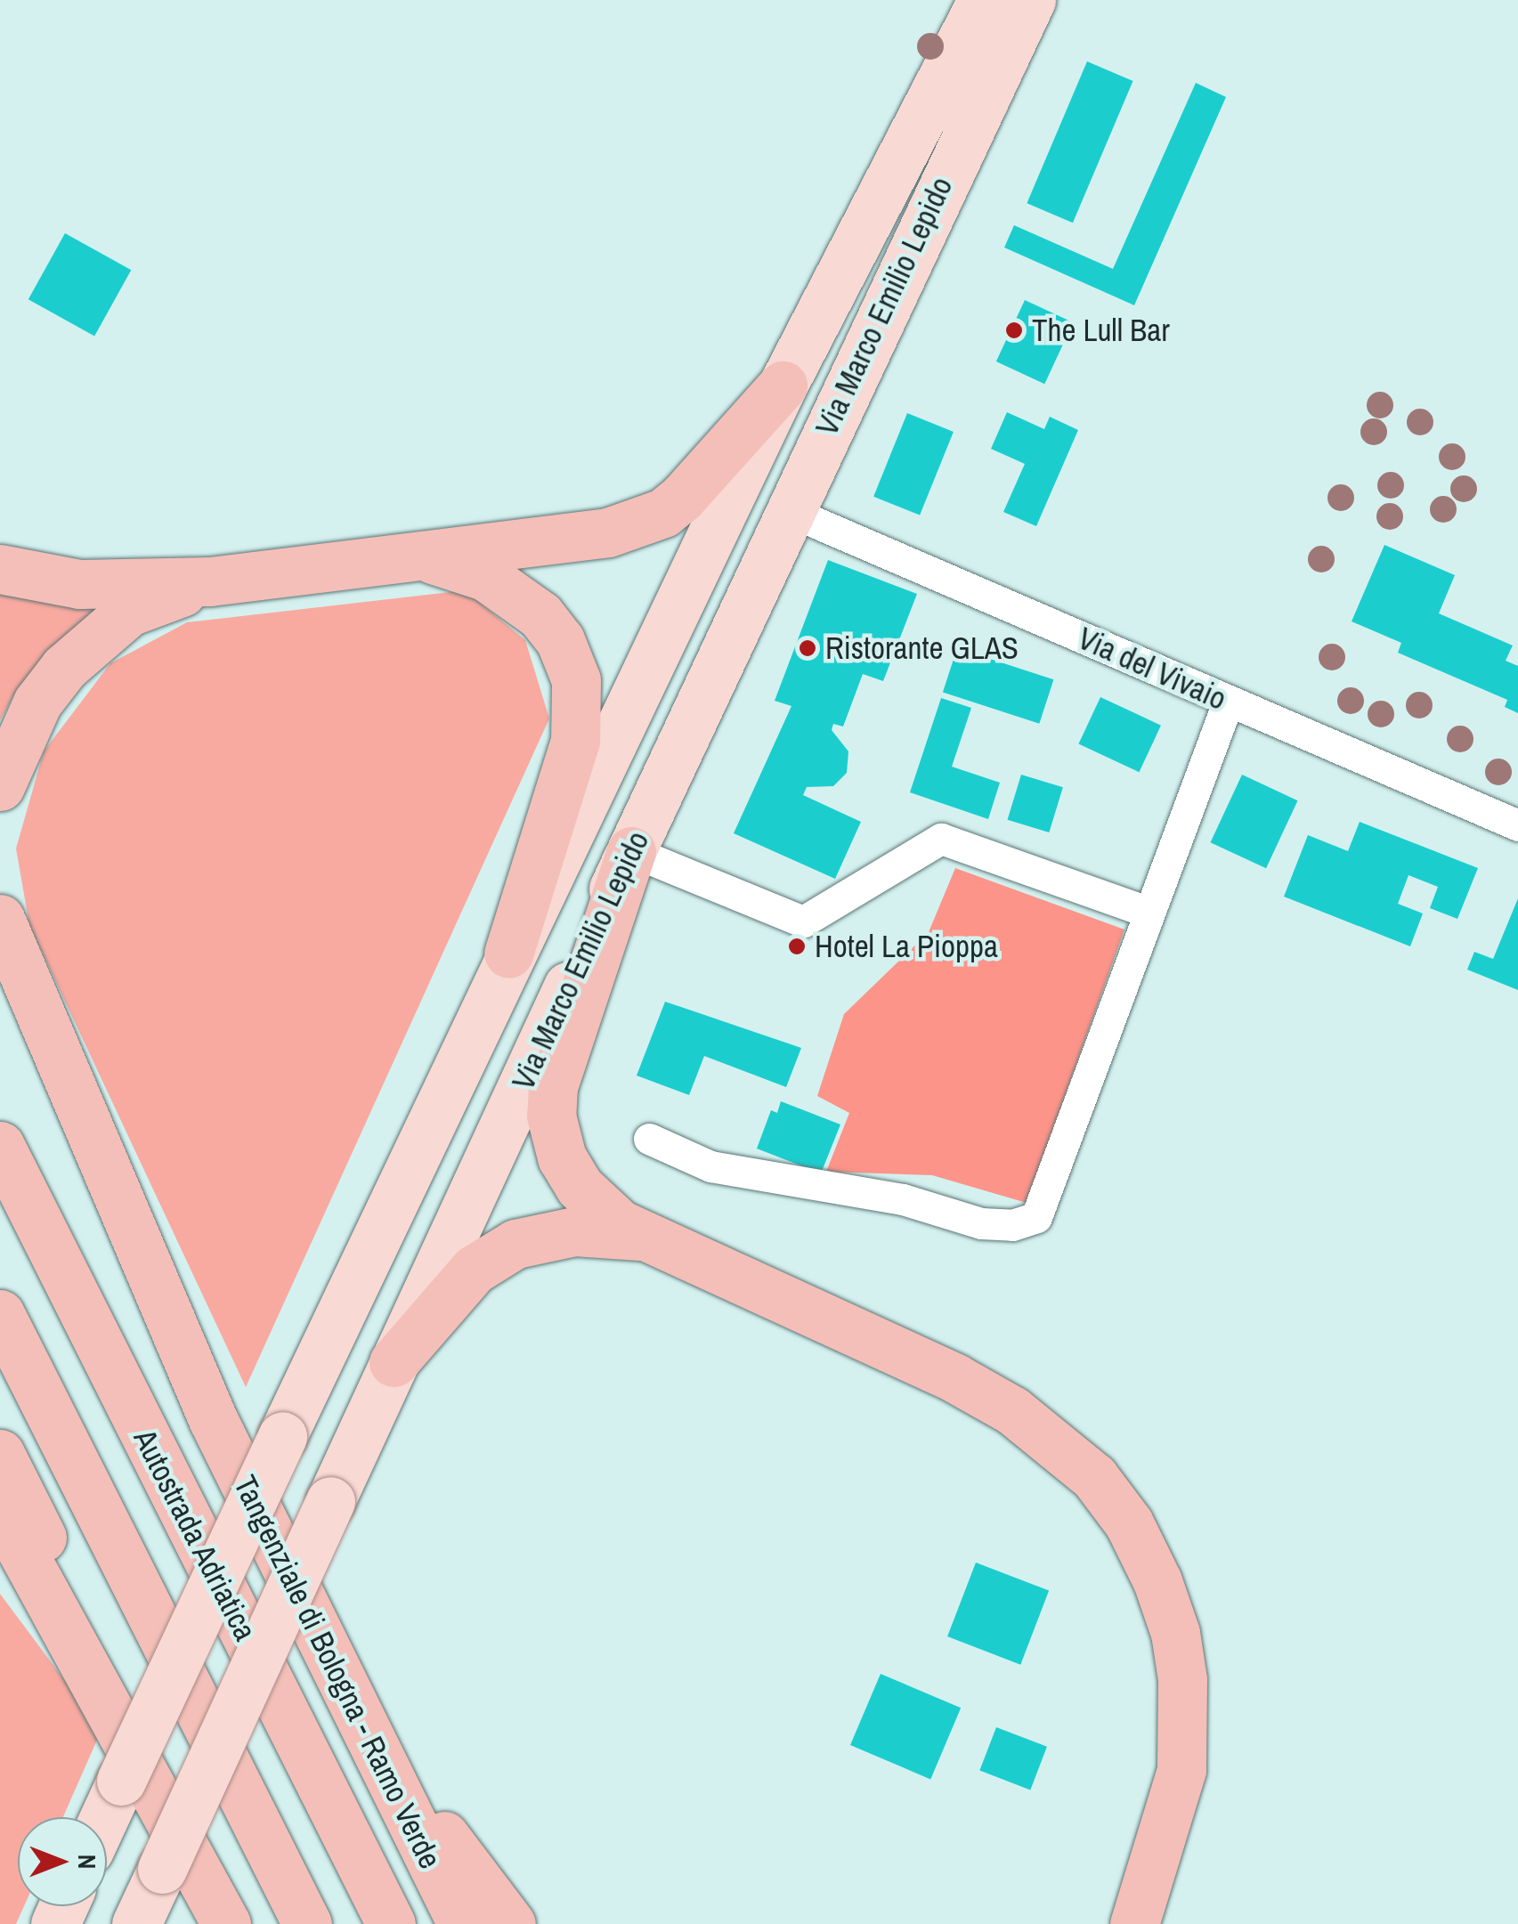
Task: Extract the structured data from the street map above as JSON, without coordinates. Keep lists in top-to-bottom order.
{
  "streets": {
    "highway": ["Autostrada Adriatica", "Tangenziale di Bologna - Ramo Verde"],
    "main road": ["Via Marco Emilio Lepido"],
    "street": ["Via del Vivaio"]
  },
  "crossings": [
    ["Via Marco Emilio Lepido", "Via del Vivaio"]
  ],
  "places": ["The Lull Bar", "Ristorante GLAS", "Hotel La Pioppa"],
  "north": "right"
}
